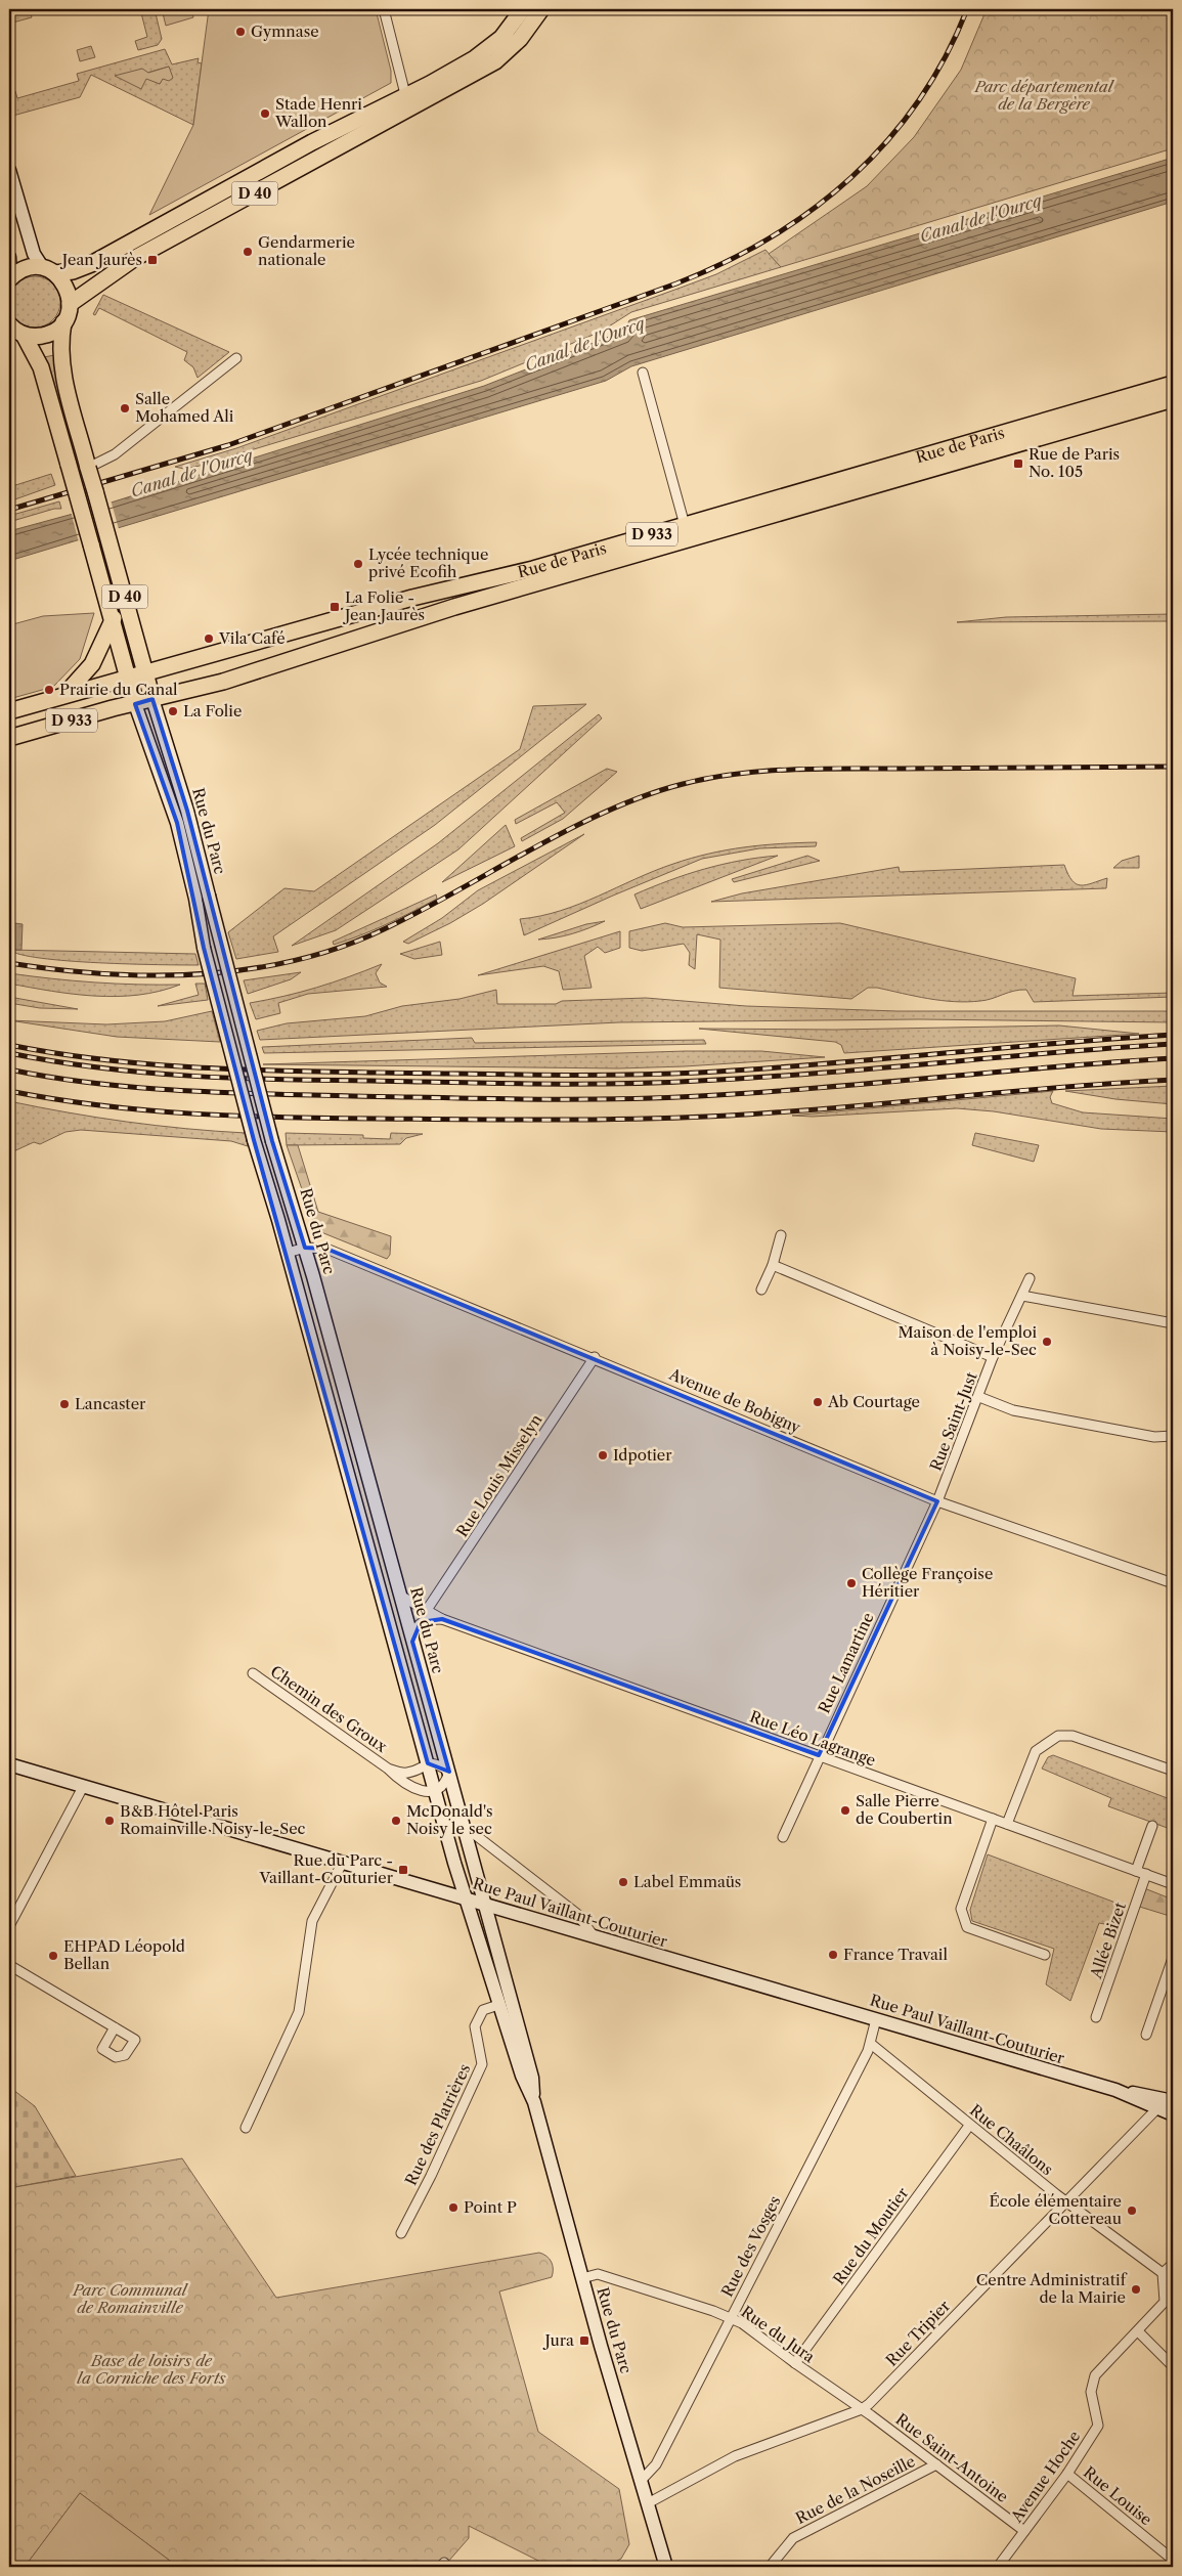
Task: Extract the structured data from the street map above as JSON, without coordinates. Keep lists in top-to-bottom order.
{
  "streets": {
    "main road": [
      "D 40",
      "Rue de Paris",
      "D 933",
      "Rue du Parc",
      "Rue Paul Vaillant-Couturier"
    ],
    "street": [
      "Avenue de Bobigny",
      "Rue Saint-Just",
      "Rue Louis Misselyn",
      "Rue Lamartine",
      "Chemin des Groux",
      "Rue Léo Lagrange",
      "Allée Bizet",
      "Rue des Platrières",
      "Rue Chaâlons",
      "Rue du Moutier",
      "Rue des Vosges",
      "Rue Tripier",
      "Rue du Jura",
      "Rue Saint-Antoine",
      "Avenue Hoche",
      "Rue de la Noseille",
      "Rue Louise"
    ]
  },
  "crossings": [
    ["D 40", "Rue de Paris"],
    ["D 40", "D 933"],
    ["D 40", "Rue du Parc"],
    ["Rue de Paris", "D 933"],
    ["Rue de Paris", "Rue du Parc"],
    ["D 933", "Rue du Parc"],
    ["Rue du Parc", "Avenue de Bobigny"],
    ["Rue du Parc", "Chemin des Groux"],
    ["Rue du Parc", "Rue Léo Lagrange"],
    ["Rue du Parc", "Rue Paul Vaillant-Couturier"],
    ["Rue du Parc", "Rue des Platrières"],
    ["Rue du Parc", "Rue des Vosges"],
    ["Rue du Parc", "Rue Tripier"],
    ["Rue du Parc", "Rue du Jura"],
    ["Avenue de Bobigny", "Rue Saint-Just"],
    ["Avenue de Bobigny", "Rue Louis Misselyn"],
    ["Avenue de Bobigny", "Rue Lamartine"],
    ["Rue Saint-Just", "Rue Lamartine"],
    ["Rue Louis Misselyn", "Rue Léo Lagrange"],
    ["Rue Lamartine", "Rue Léo Lagrange"],
    ["Rue Léo Lagrange", "Allée Bizet"],
    ["Rue Paul Vaillant-Couturier", "Rue des Vosges"],
    ["Rue Paul Vaillant-Couturier", "Rue Tripier"],
    ["Rue Chaâlons", "Rue du Moutier"],
    ["Rue Chaâlons", "Rue des Vosges"],
    ["Rue Chaâlons", "Rue Tripier"],
    ["Rue Chaâlons", "Avenue Hoche"],
    ["Rue du Moutier", "Rue du Jura"],
    ["Rue des Vosges", "Rue du Jura"],
    ["Rue Tripier", "Rue du Jura"],
    ["Rue Tripier", "Rue Saint-Antoine"],
    ["Rue du Jura", "Rue Saint-Antoine"],
    ["Rue Saint-Antoine", "Avenue Hoche"],
    ["Rue Saint-Antoine", "Rue de la Noseille"],
    ["Avenue Hoche", "Rue Louise"]
  ],
  "water": ["Canal de l'Ourcq"],
  "parks": ["Parc départemental de la Bergère", "Parc Communal de Romainville", "Base de loisirs de la Corniche des Forts"],
  "places": {
    "other": [
      "Gymnase",
      "Stade Henri Wallon",
      "Gendarmerie nationale",
      "Salle Mohamed Ali",
      "Lycée technique privé Ecofih",
      "Vila Café",
      "Prairie du Canal",
      "La Folie",
      "Maison de l'emploi à Noisy-le-Sec",
      "Ab Courtage",
      "Lancaster",
      "Idpotier",
      "Collège Françoise Héritier",
      "Salle Pierre de Coubertin",
      "B&B Hôtel Paris Romainville Noisy-le-Sec",
      "McDonald's Noisy le sec",
      "Label Emmaüs",
      "France Travail",
      "EHPAD Léopold Bellan",
      "Point P",
      "École élémentaire Cottereau",
      "Centre Administratif de la Mairie"
    ],
    "transit": [
      "Jean Jaurès",
      "Rue de Paris No. 105",
      "La Folie - Jean Jaurès",
      "Rue du Parc - Vaillant-Couturier",
      "Jura"
    ]
  }
}
